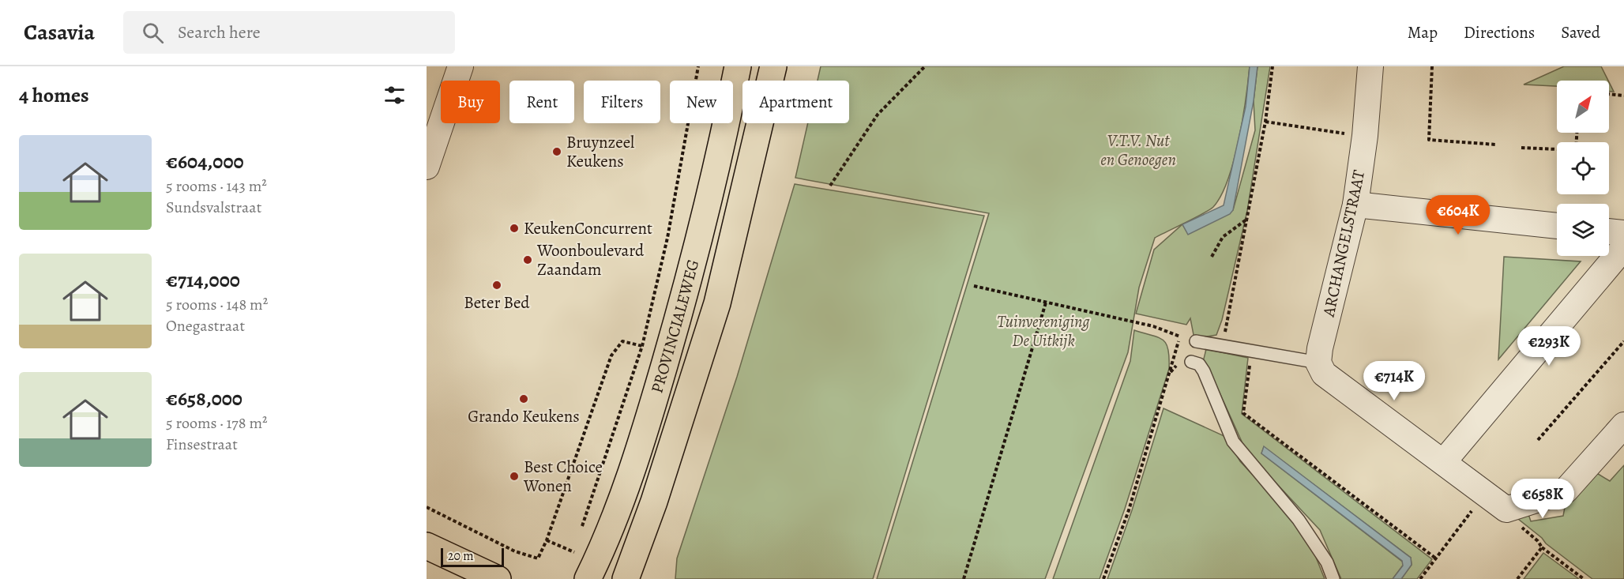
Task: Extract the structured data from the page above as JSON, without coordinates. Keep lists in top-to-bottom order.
{
  "streets": {
    "main road": ["PROVINCIALEWEG"],
    "street": ["ARCHANGELSTRAAT"]
  },
  "parks": ["V.T.V. Nut en Genoegen", "Tuinvereniging De Uitkijk"],
  "places": [
    "Bruynzeel Keukens",
    "KeukenConcurrent",
    "Woonboulevard Zaandam",
    "Beter Bed",
    "Grando Keukens",
    "Best Choice Wonen"
  ],
  "scale_bar": "20 m",
  "north": "top right",
  "page": {
    "header": "Casavia",
    "search": "Search here",
    "nav": ["Map", "Directions", "Saved"],
    "heading": "4 homes",
    "chip": [
      "Buy",
      "Rent",
      "Filters",
      "New",
      "Apartment"
    ],
    "list": [
      {
        "name": "€604,000",
        "note": "5 rooms · 143 m² · Sundsvalstraat"
      },
      {
        "name": "€714,000",
        "note": "5 rooms · 148 m² · Onegastraat"
      },
      {
        "name": "€658,000",
        "note": "5 rooms · 178 m² · Finsestraat"
      }
    ],
    "price": [
      "€604K",
      "€293K",
      "€714K",
      "€658K"
    ],
    "scale": "20 m"
  }
}
